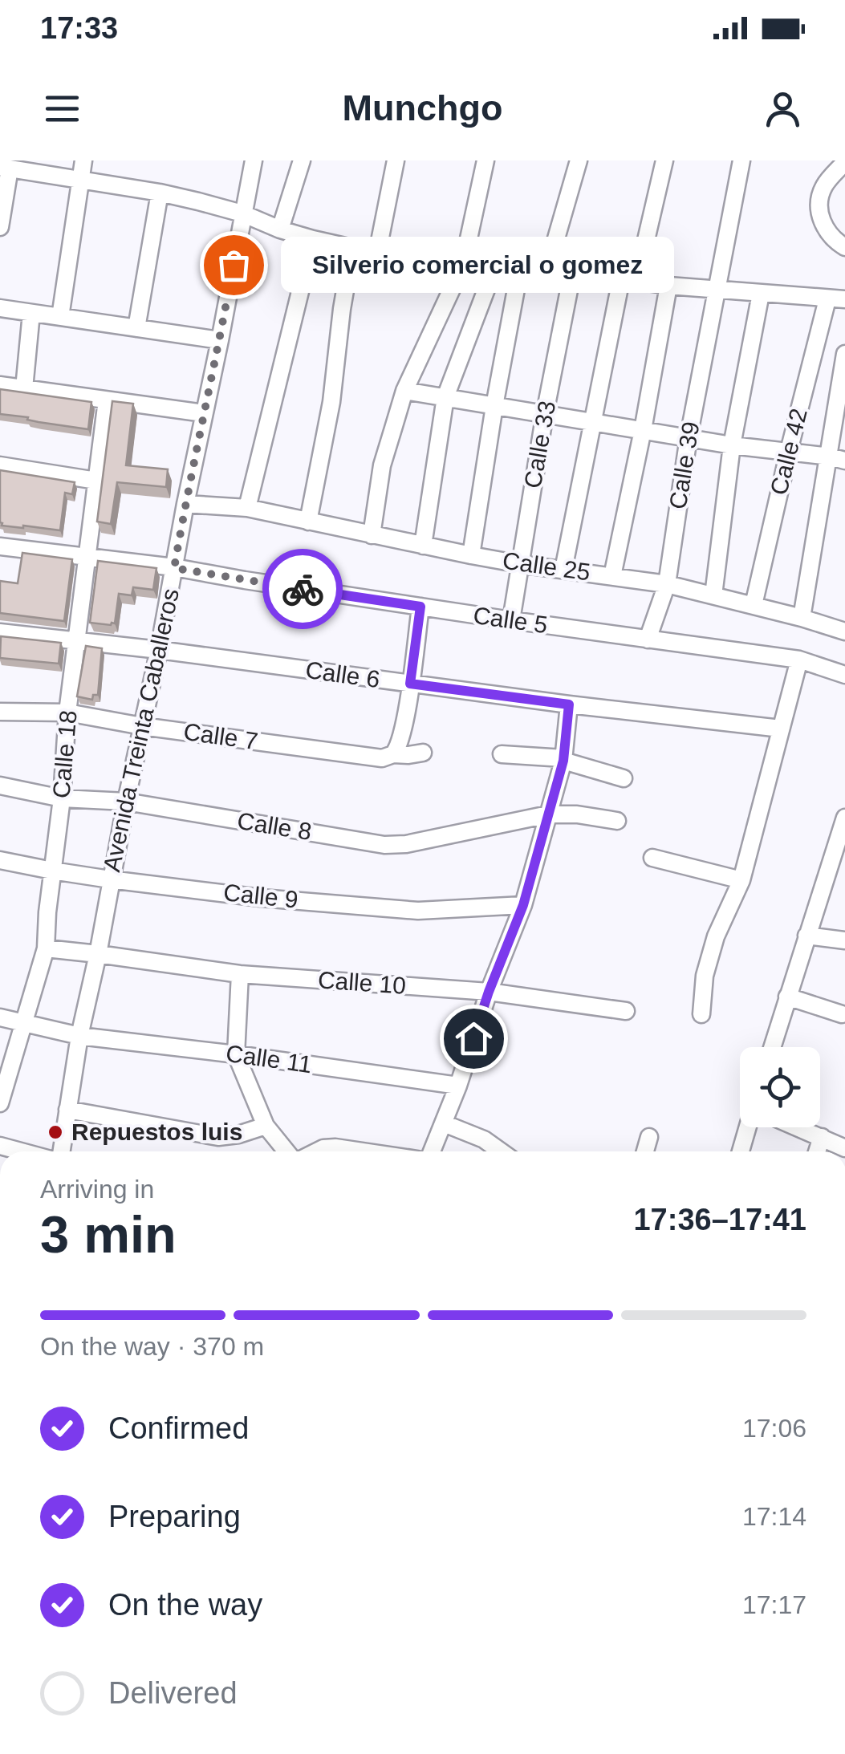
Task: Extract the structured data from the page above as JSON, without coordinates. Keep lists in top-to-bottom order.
{
  "streets": {
    "street": [
      "Calle 33",
      "Calle 42",
      "Calle 39",
      "Calle 25",
      "Calle 5",
      "Calle 6",
      "Avenida Treinta Caballeros",
      "Calle 7",
      "Calle 18",
      "Calle 8",
      "Calle 9",
      "Calle 10",
      "Calle 11"
    ]
  },
  "crossings": [
    ["Calle 33", "Calle 25"],
    ["Calle 33", "Calle 5"],
    ["Calle 42", "Calle 25"],
    ["Calle 39", "Calle 25"],
    ["Calle 39", "Calle 5"],
    ["Calle 25", "Avenida Treinta Caballeros"],
    ["Calle 5", "Avenida Treinta Caballeros"],
    ["Calle 5", "Calle 18"],
    ["Calle 6", "Avenida Treinta Caballeros"],
    ["Calle 6", "Calle 18"],
    ["Avenida Treinta Caballeros", "Calle 7"],
    ["Avenida Treinta Caballeros", "Calle 8"],
    ["Avenida Treinta Caballeros", "Calle 9"],
    ["Avenida Treinta Caballeros", "Calle 10"],
    ["Avenida Treinta Caballeros", "Calle 11"],
    ["Calle 7", "Calle 18"],
    ["Calle 18", "Calle 8"],
    ["Calle 18", "Calle 9"],
    ["Calle 18", "Calle 10"],
    ["Calle 18", "Calle 11"]
  ],
  "places": ["Silverio comercial o gomez", "Repuestos luis"],
  "page": {
    "status": "17:33",
    "header": "Munchgo",
    "bubble": "Silverio comercial o gomez",
    "heading": ["3 min", "Arriving in", "17:36–17:41"],
    "bar": "On the way · 370 m",
    "list": [
      ["Confirmed", "17:06"],
      ["Preparing", "17:14"],
      ["On the way", "17:17"],
      "Delivered"
    ]
  }
}
